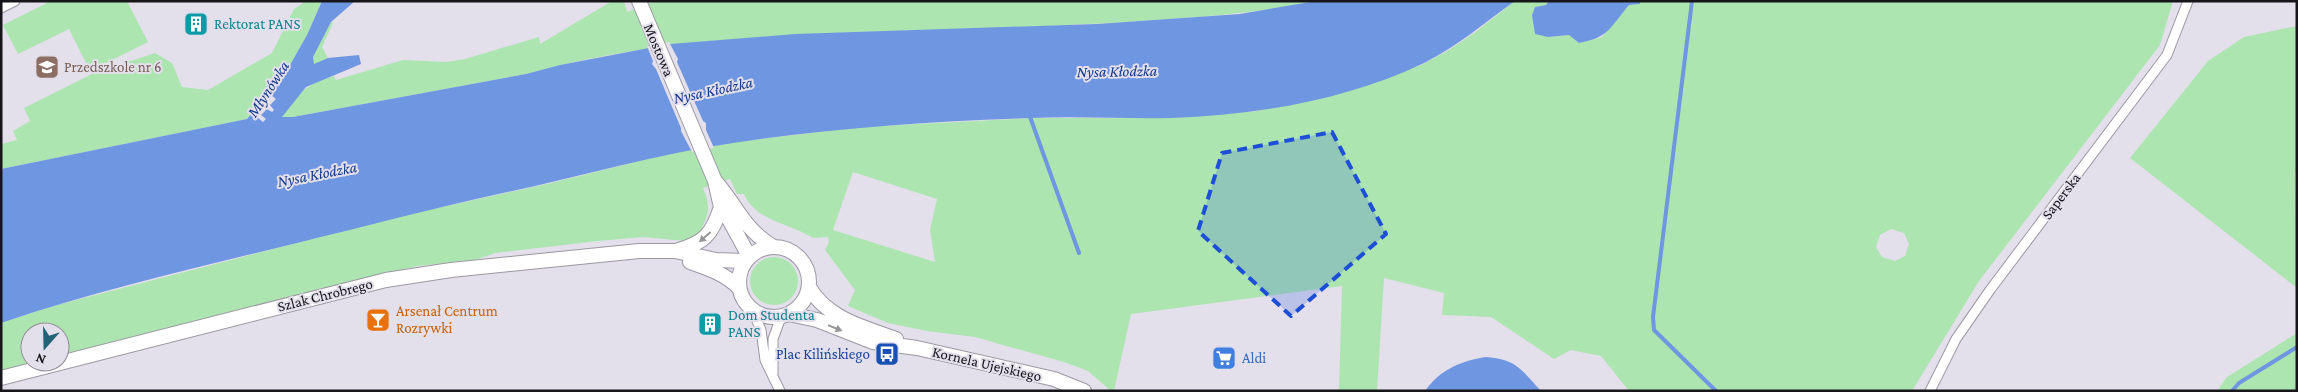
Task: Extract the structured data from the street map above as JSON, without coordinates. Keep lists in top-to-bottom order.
{
  "streets": {
    "main road": ["Mostowa", "Szlak Chrobrego", "Kornela Ujejskiego"],
    "street": ["Saperska"]
  },
  "crossings": [
    ["Mostowa", "Szlak Chrobrego"],
    ["Mostowa", "Kornela Ujejskiego"],
    ["Szlak Chrobrego", "Kornela Ujejskiego"]
  ],
  "water": ["Nysa Kłodzka", "Młynówka"],
  "places": {
    "building": ["Rektorat PANS", "Dom Studenta PANS"],
    "school or university": ["Przedszkole nr 6"],
    "bar": ["Arsenał Centrum Rozrywki"],
    "bus stop": ["Plac Kilińskiego"],
    "supermarket": ["Aldi"]
  },
  "north": "bottom"
}
